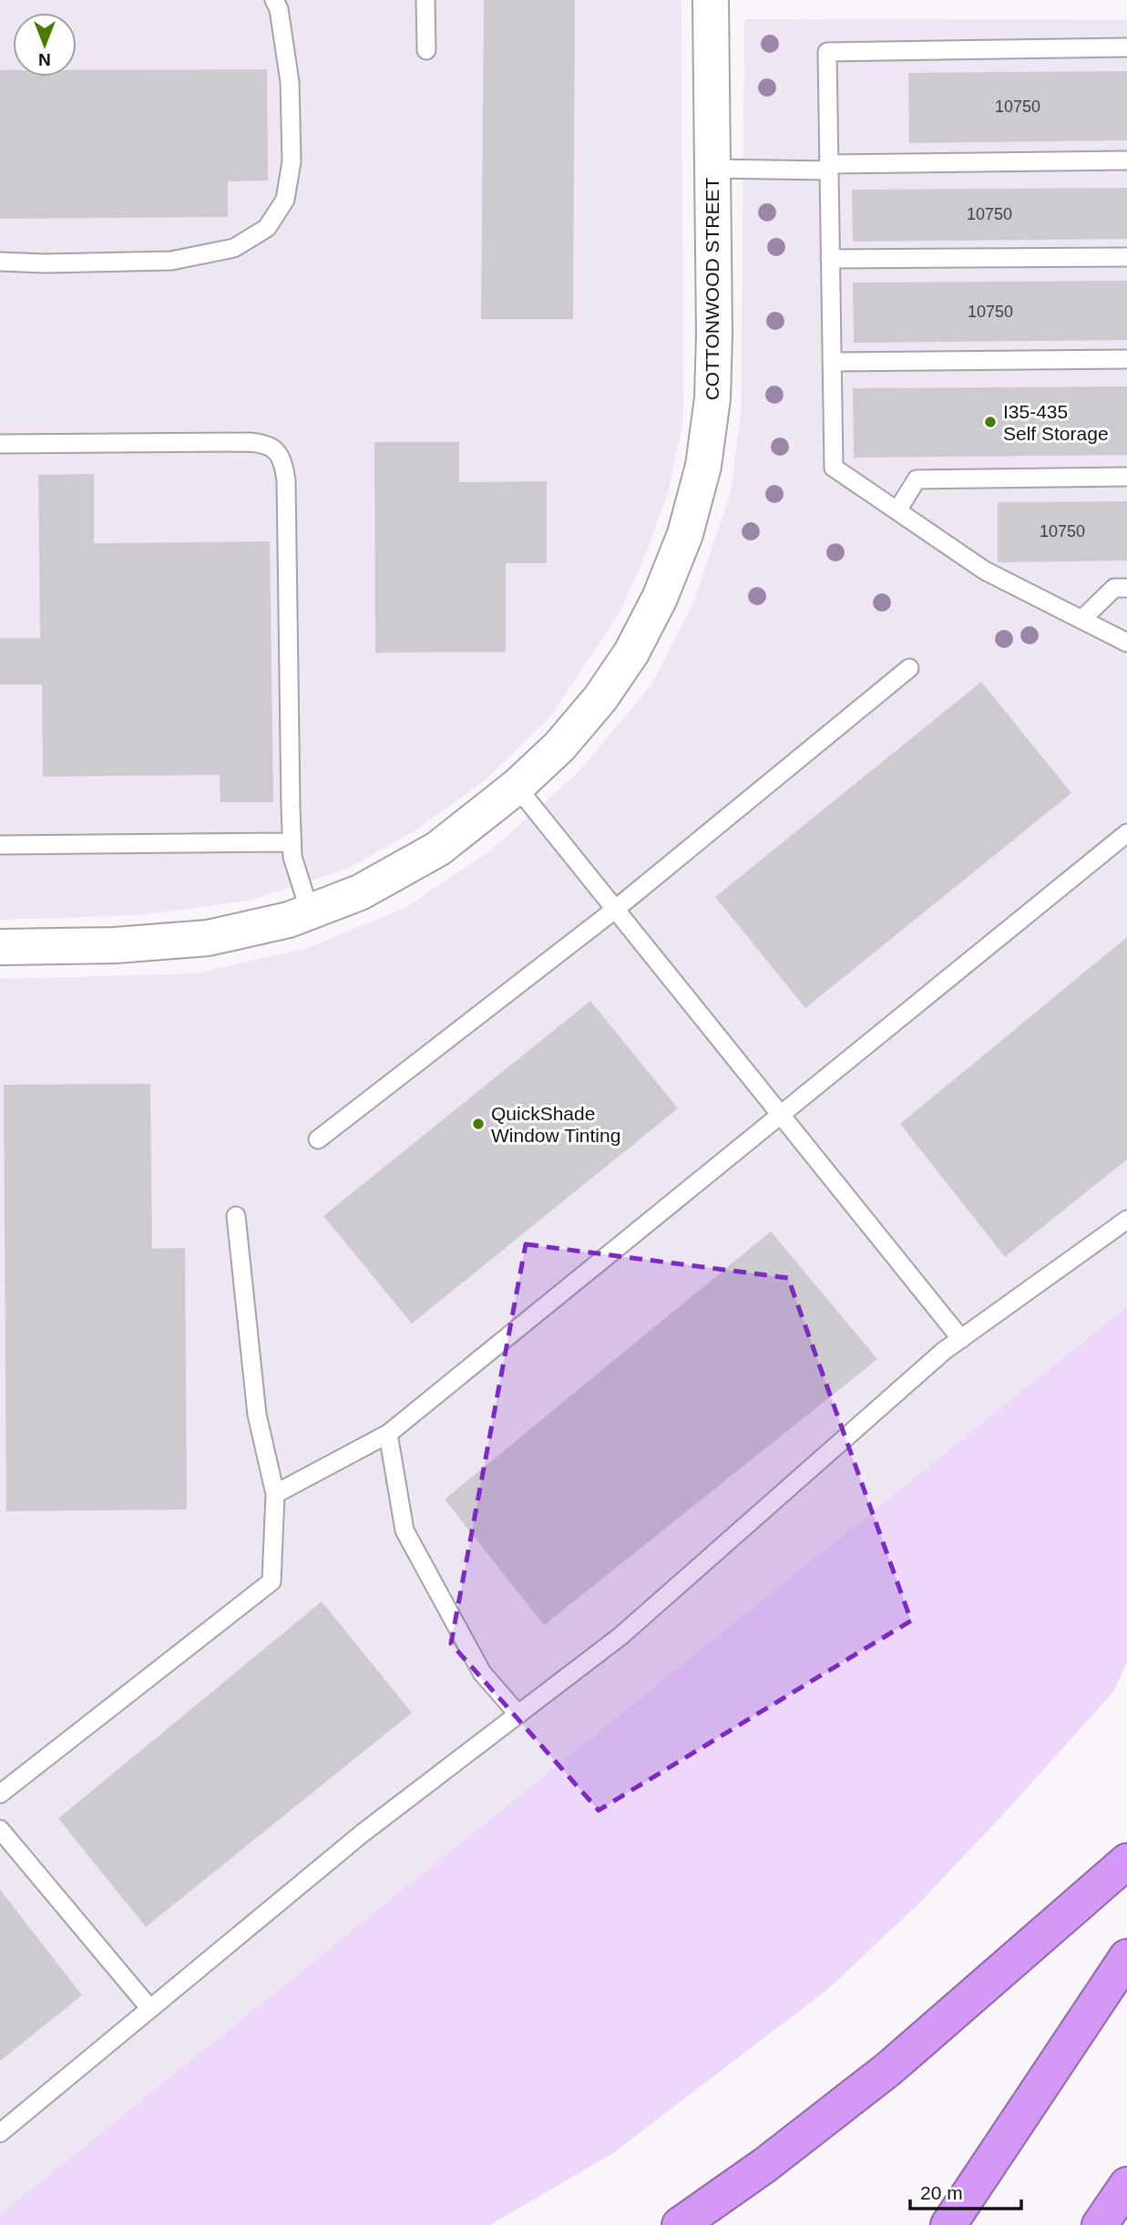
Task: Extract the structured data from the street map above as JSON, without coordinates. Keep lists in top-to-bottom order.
{
  "streets": {
    "street": ["COTTONWOOD STREET"]
  },
  "places": ["I35-435 Self Storage", "QuickShade Window Tinting"],
  "house_numbers": [
    "10750",
    "10750",
    "10750",
    "10750"
  ],
  "scale_bar": "20 m",
  "north": "bottom"
}
